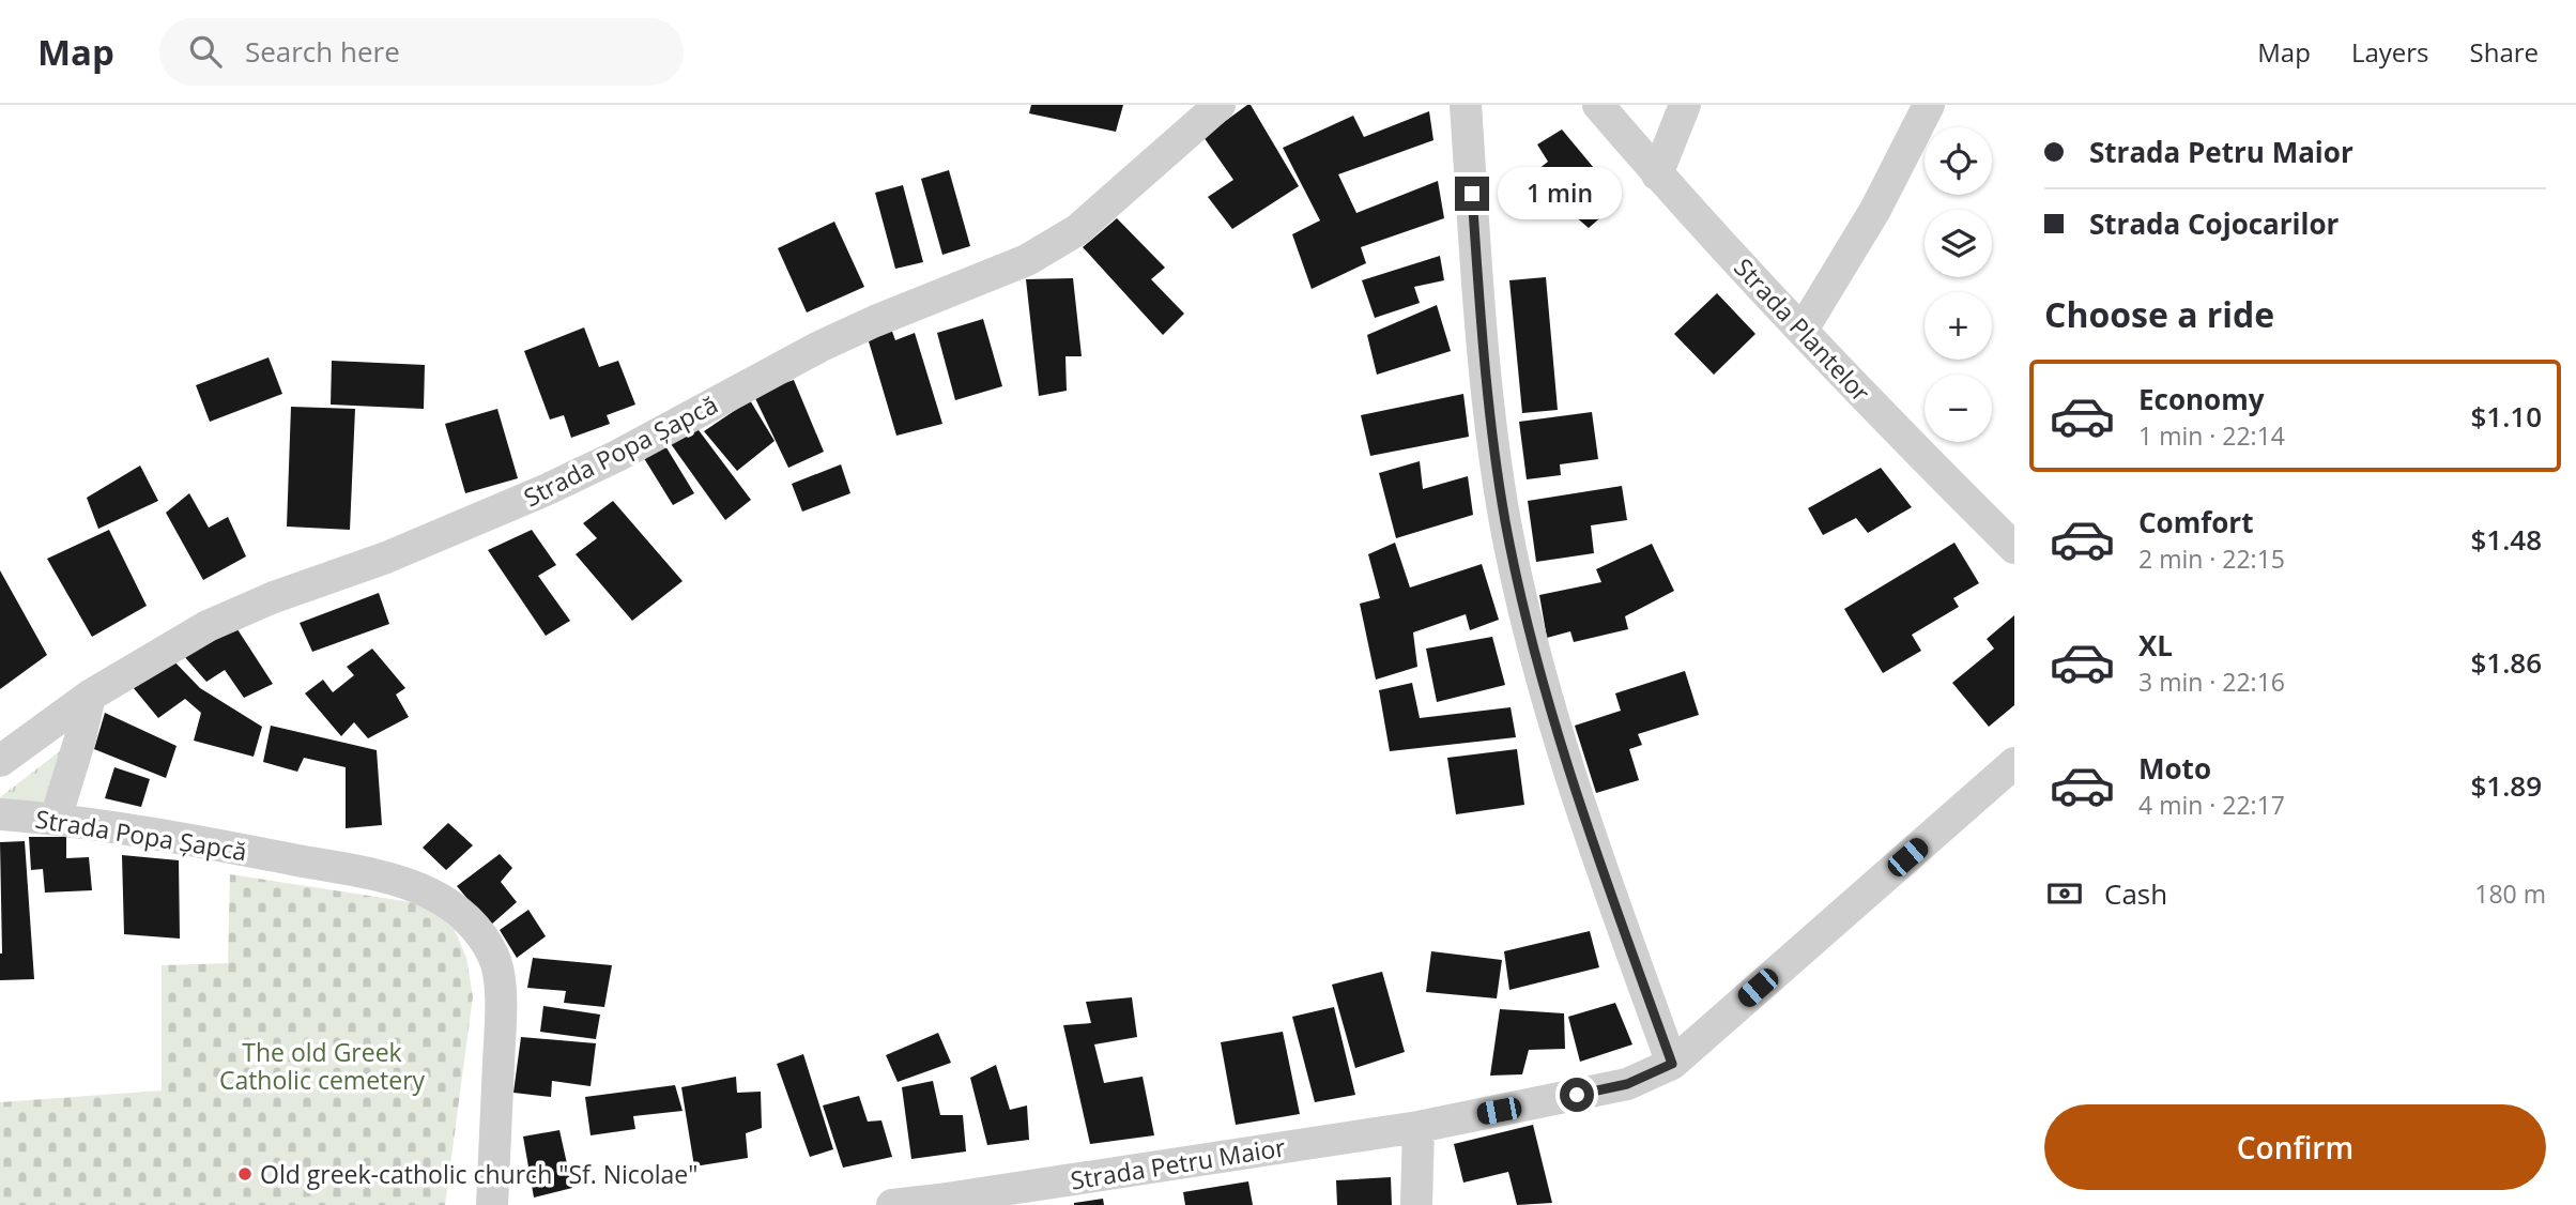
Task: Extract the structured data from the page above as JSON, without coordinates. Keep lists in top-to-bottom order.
{
  "streets": {
    "street": ["Strada Plantelor", "Strada Popa Șapcă", "Strada Petru Maior"]
  },
  "parks": ["The old Greek Catholic cemetery"],
  "places": ["Old greek-catholic church \"Sf. Nicolae\""],
  "page": {
    "header": "Map",
    "search": "Search here",
    "nav": ["Map", "Layers", "Share"],
    "banner": ["Strada Petru Maior", "Strada Cojocarilor"],
    "map_buttons": ["+", "−"],
    "bubble": "1 min",
    "heading": "Choose a ride",
    "list": [
      {
        "name": "Economy",
        "note": "1 min · 22:14",
        "value": "$1.10"
      },
      {
        "name": "Comfort",
        "note": "2 min · 22:15",
        "value": "$1.48"
      },
      {
        "name": "XL",
        "note": "3 min · 22:16",
        "value": "$1.86"
      },
      {
        "name": "Moto",
        "note": "4 min · 22:17",
        "value": "$1.89"
      }
    ],
    "pay": ["Cash", "180 m"],
    "buttons": "Confirm"
  }
}
